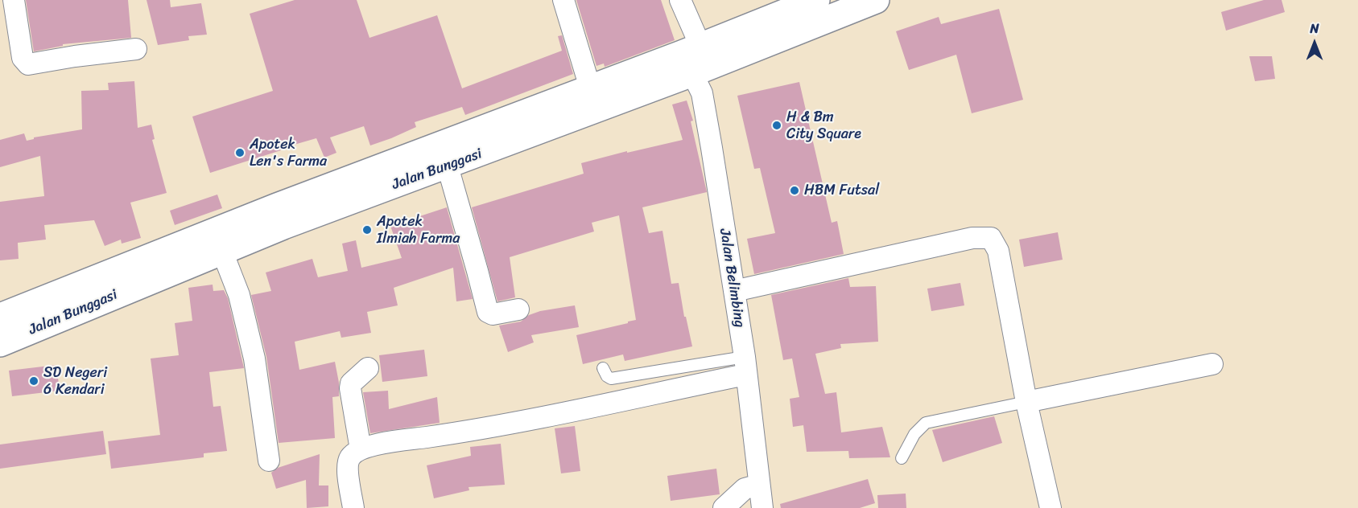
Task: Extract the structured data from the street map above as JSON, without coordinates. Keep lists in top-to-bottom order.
{
  "streets": {
    "highway": ["Jalan Bunggasi"],
    "street": ["Jalan Belimbing"]
  },
  "crossings": [
    ["Jalan Bunggasi", "Jalan Belimbing"]
  ],
  "places": [
    "H & Bm City Square",
    "Apotek Len's Farma",
    "HBM Futsal",
    "Apotek Ilmiah Farma",
    "SD Negeri 6 Kendari"
  ],
  "north": "top"
}
